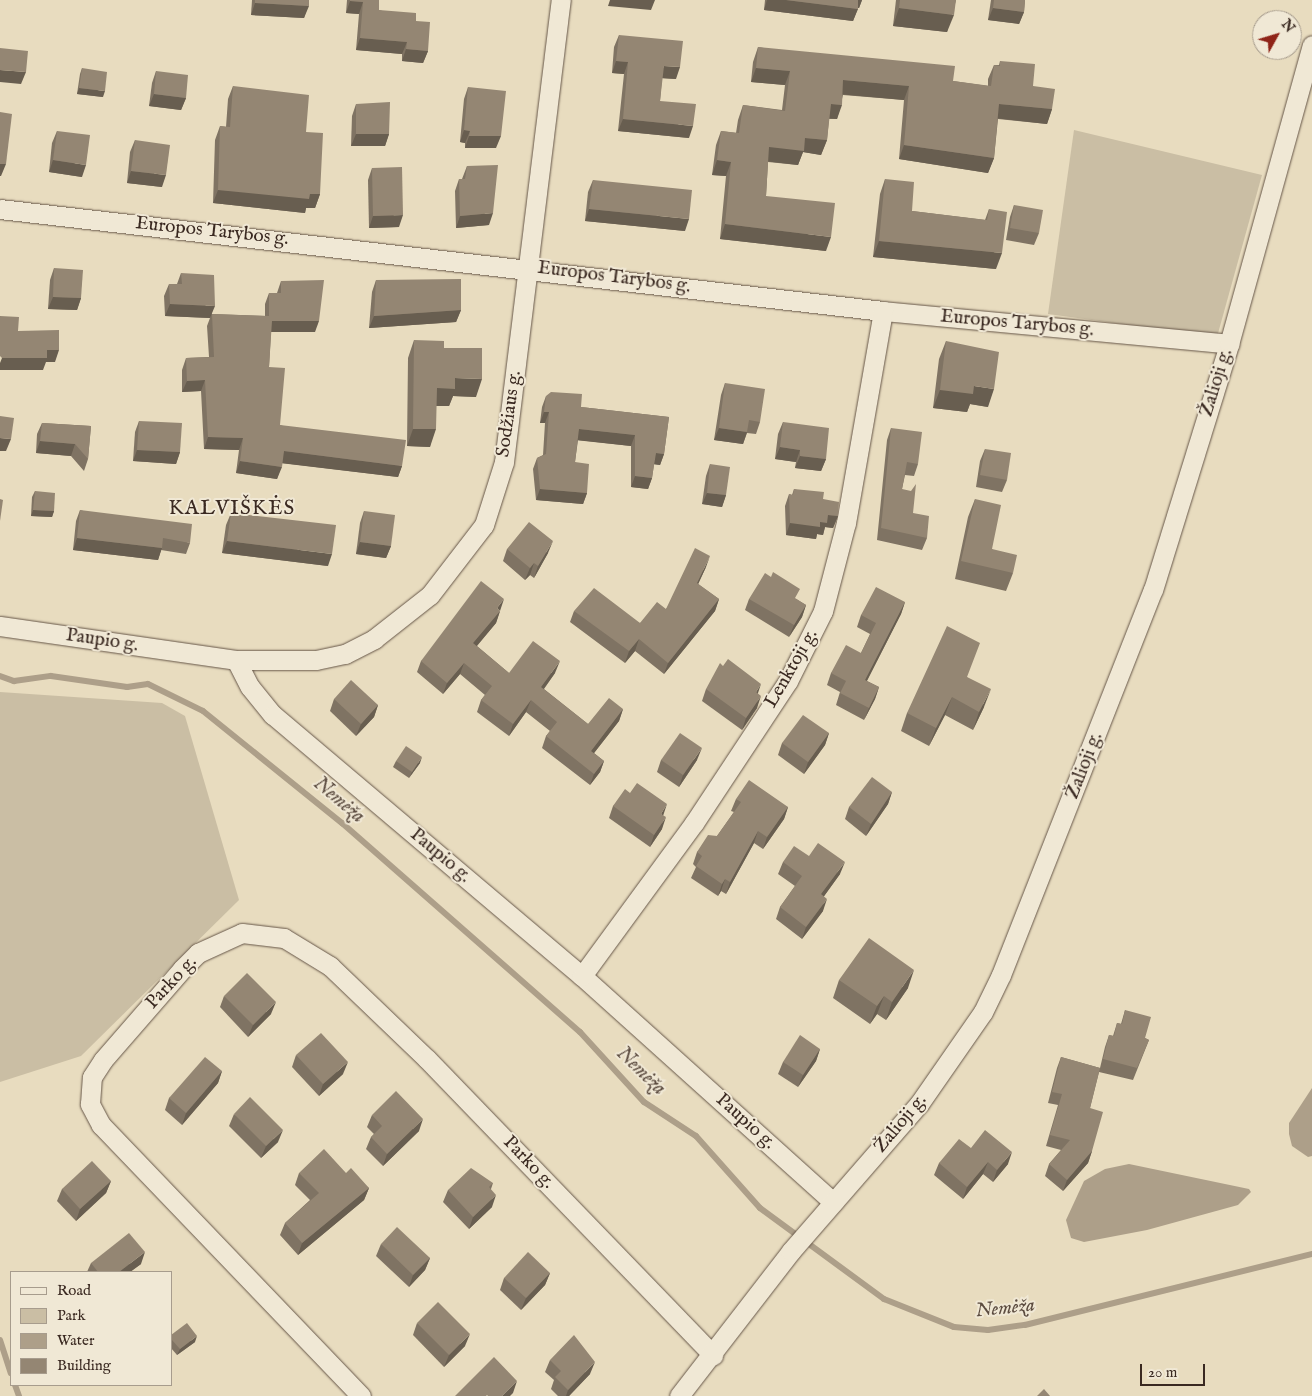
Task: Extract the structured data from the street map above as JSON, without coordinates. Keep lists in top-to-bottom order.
{
  "streets": {
    "street": [
      "Europos Tarybos g.",
      "Žalioji g.",
      "Sodžiaus g.",
      "Paupio g.",
      "Lenktoji g.",
      "Parko g."
    ]
  },
  "crossings": [
    ["Europos Tarybos g.", "Žalioji g."],
    ["Europos Tarybos g.", "Sodžiaus g."],
    ["Europos Tarybos g.", "Lenktoji g."],
    ["Žalioji g.", "Paupio g."],
    ["Žalioji g.", "Parko g."],
    ["Sodžiaus g.", "Paupio g."],
    ["Paupio g.", "Lenktoji g."]
  ],
  "districts": ["KALVIŠKĖS"],
  "water": ["Nemėža"],
  "legend": [
    "Road",
    "Park",
    "Water",
    "Building"
  ],
  "scale_bar": "20 m",
  "north": "top right"
}
